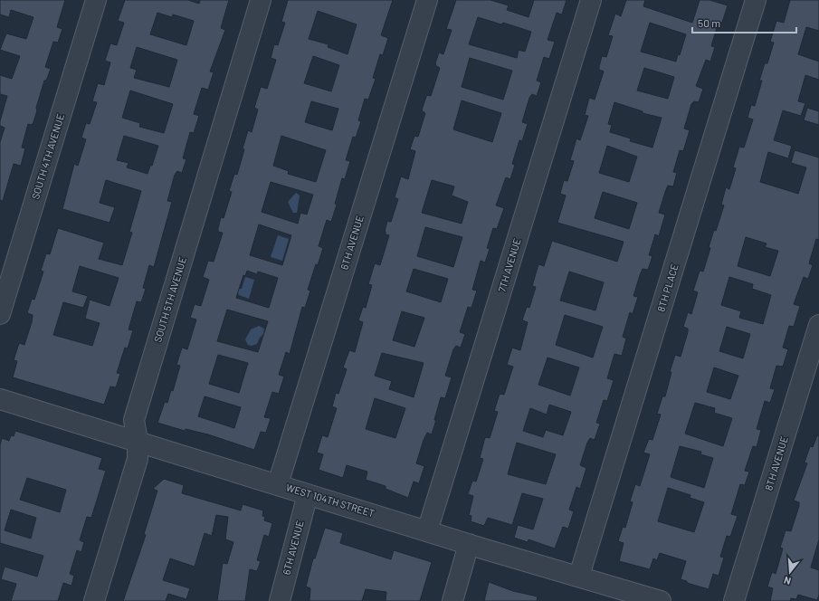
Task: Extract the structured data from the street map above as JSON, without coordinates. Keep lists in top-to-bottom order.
{
  "streets": {
    "street": [
      "SOUTH 4TH AVENUE",
      "6TH AVENUE",
      "7TH AVENUE",
      "8TH PLACE",
      "SOUTH 5TH AVENUE",
      "8TH AVENUE",
      "WEST 104TH STREET"
    ]
  },
  "crossings": [
    ["6TH AVENUE", "WEST 104TH STREET"],
    ["7TH AVENUE", "WEST 104TH STREET"],
    ["8TH PLACE", "WEST 104TH STREET"],
    ["SOUTH 5TH AVENUE", "WEST 104TH STREET"]
  ],
  "scale_bar": "50 m",
  "north": "bottom"
}
